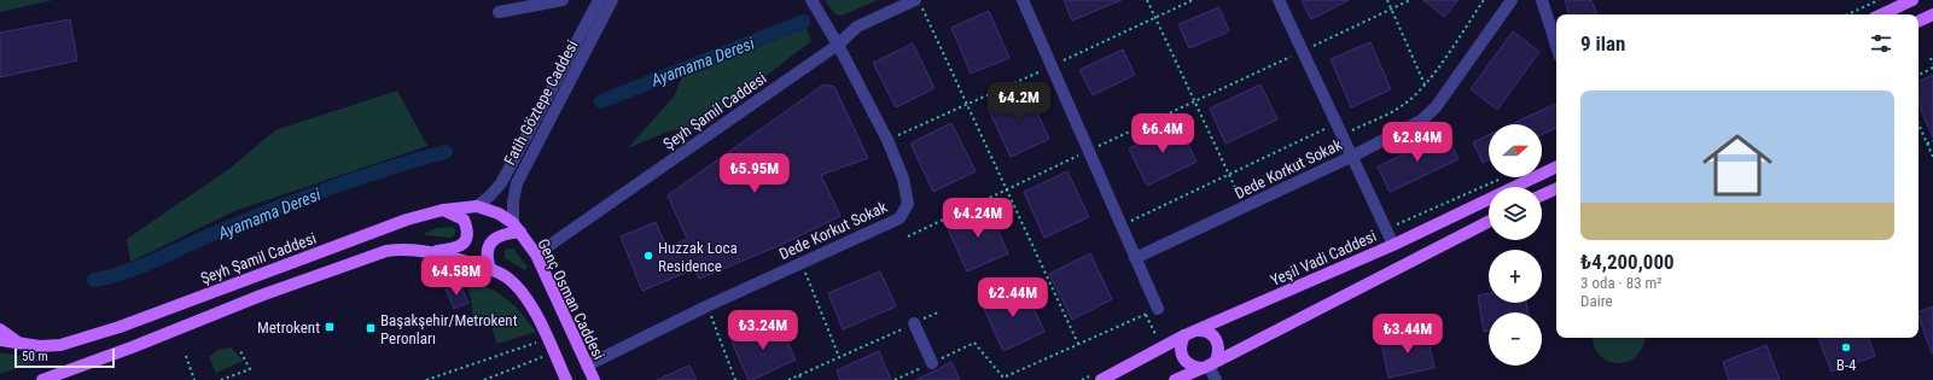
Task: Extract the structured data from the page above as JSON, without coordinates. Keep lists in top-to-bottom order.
{
  "streets": {
    "main road": ["Şeyh Şamil Caddesi", "Yeşil Vadi Caddesi", "Genç Osman Caddesi"],
    "street": ["Fatih Göztepe Caddesi", "Dede Korkut Sokak"]
  },
  "crossings": [
    ["Fatih Göztepe Caddesi", "Şeyh Şamil Caddesi"],
    ["Fatih Göztepe Caddesi", "Genç Osman Caddesi"],
    ["Şeyh Şamil Caddesi", "Dede Korkut Sokak"],
    ["Şeyh Şamil Caddesi", "Genç Osman Caddesi"],
    ["Dede Korkut Sokak", "Genç Osman Caddesi"]
  ],
  "water": ["Ayamama Deresi"],
  "places": {
    "other": ["Huzzak Loca Residence", "B-4"],
    "transit": ["Metrokent", "Başakşehir/Metrokent Peronları"]
  },
  "scale_bar": "50 m",
  "north": "right",
  "page": {
    "heading": "9 ilan",
    "list": [
      {
        "name": "₺4,200,000",
        "note": "3 oda · 83 m² · Daire"
      }
    ],
    "price": [
      "₺4.2M",
      "₺6.4M",
      "₺2.84M",
      "₺5.95M",
      "₺4.24M",
      "₺4.58M",
      "₺2.44M",
      "₺3.24M",
      "₺3.44M"
    ],
    "map_buttons": ["+", "−"],
    "scale": "50 m"
  }
}
